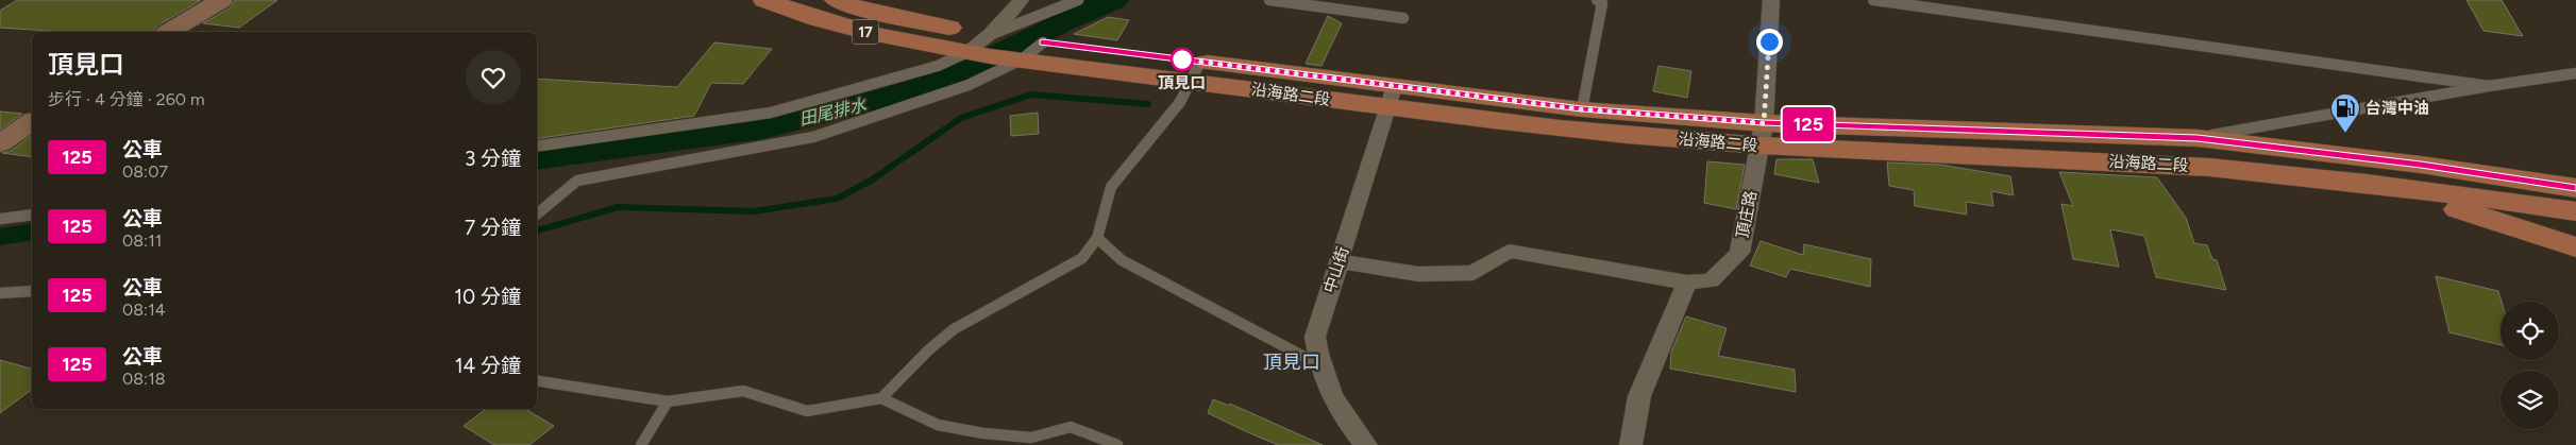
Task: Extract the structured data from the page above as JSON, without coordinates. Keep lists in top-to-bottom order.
{
  "streets": {
    "main road": ["17", "沿海路二段"],
    "street": ["頂庄路", "中山街"]
  },
  "crossings": [
    ["17", "沿海路二段"],
    ["沿海路二段", "頂庄路"],
    ["沿海路二段", "中山街"],
    ["頂庄路", "中山街"]
  ],
  "districts": ["頂見口"],
  "water": ["田尾排水"],
  "places": {
    "other": ["頂見口"],
    "fuel station": ["台灣中油"]
  },
  "lines": ["bus line 125"],
  "page": {
    "on_map": "125",
    "heading": ["頂見口", "步行 · 4 分鐘 · 260 m"],
    "list": [
      {
        "mark": "125",
        "name": "公車",
        "note": "08:07",
        "value": "3 分鐘"
      },
      {
        "mark": "125",
        "name": "公車",
        "note": "08:11",
        "value": "7 分鐘"
      },
      {
        "mark": "125",
        "name": "公車",
        "note": "08:14",
        "value": "10 分鐘"
      },
      {
        "mark": "125",
        "name": "公車",
        "note": "08:18",
        "value": "14 分鐘"
      }
    ]
  }
}
